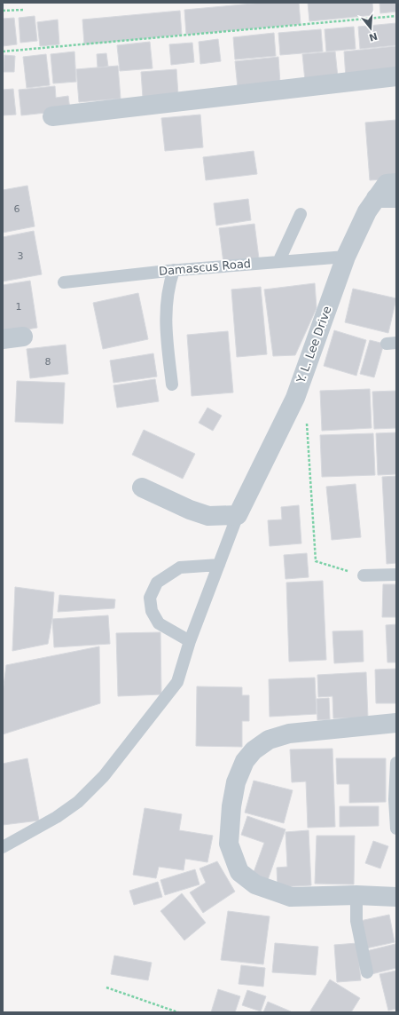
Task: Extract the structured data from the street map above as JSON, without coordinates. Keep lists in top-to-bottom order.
{
  "streets": {
    "street": ["Y. L. Lee Drive"],
    "lane": ["Damascus Road"]
  },
  "crossings": [
    ["Damascus Road", "Y. L. Lee Drive"]
  ],
  "house_numbers": [
    "6",
    "3",
    "1",
    "8"
  ],
  "north": "bottom"
}
